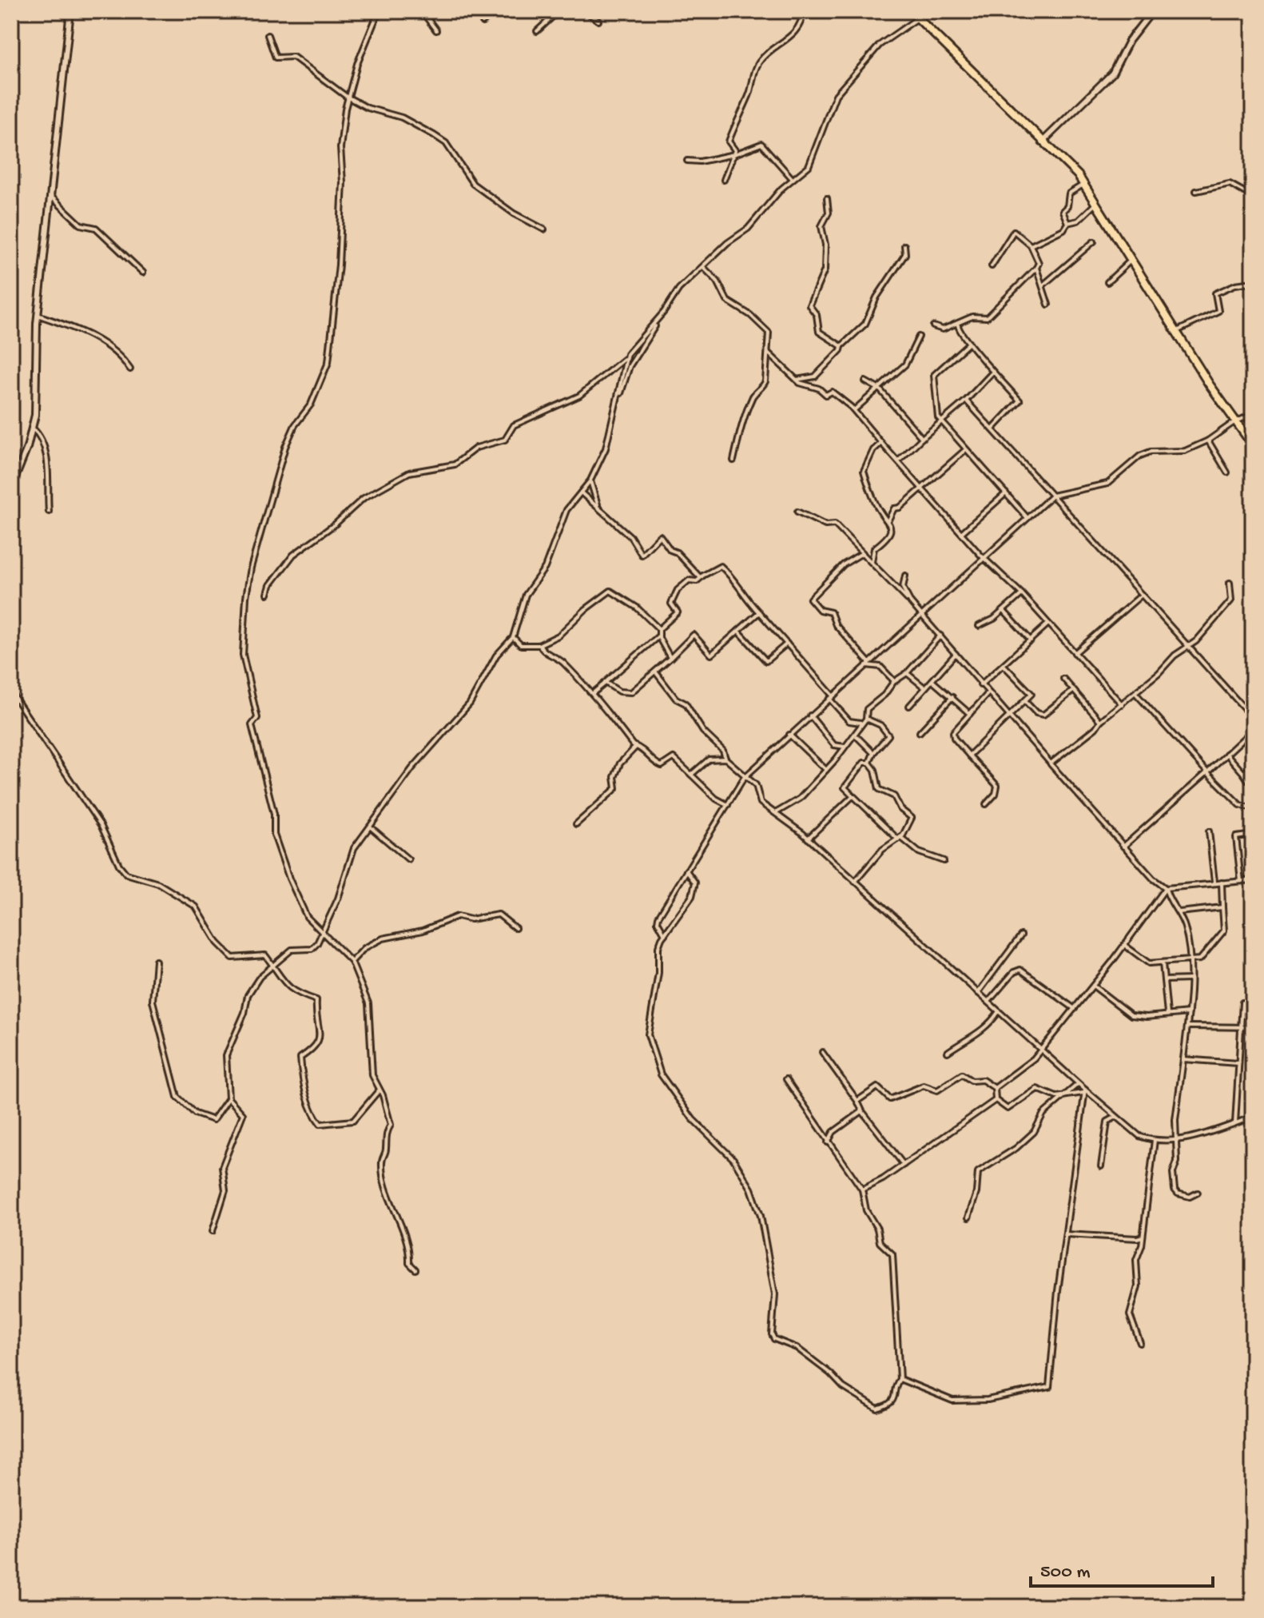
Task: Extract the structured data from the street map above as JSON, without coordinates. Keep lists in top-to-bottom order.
{
  "scale_bar": "500 m"
}
